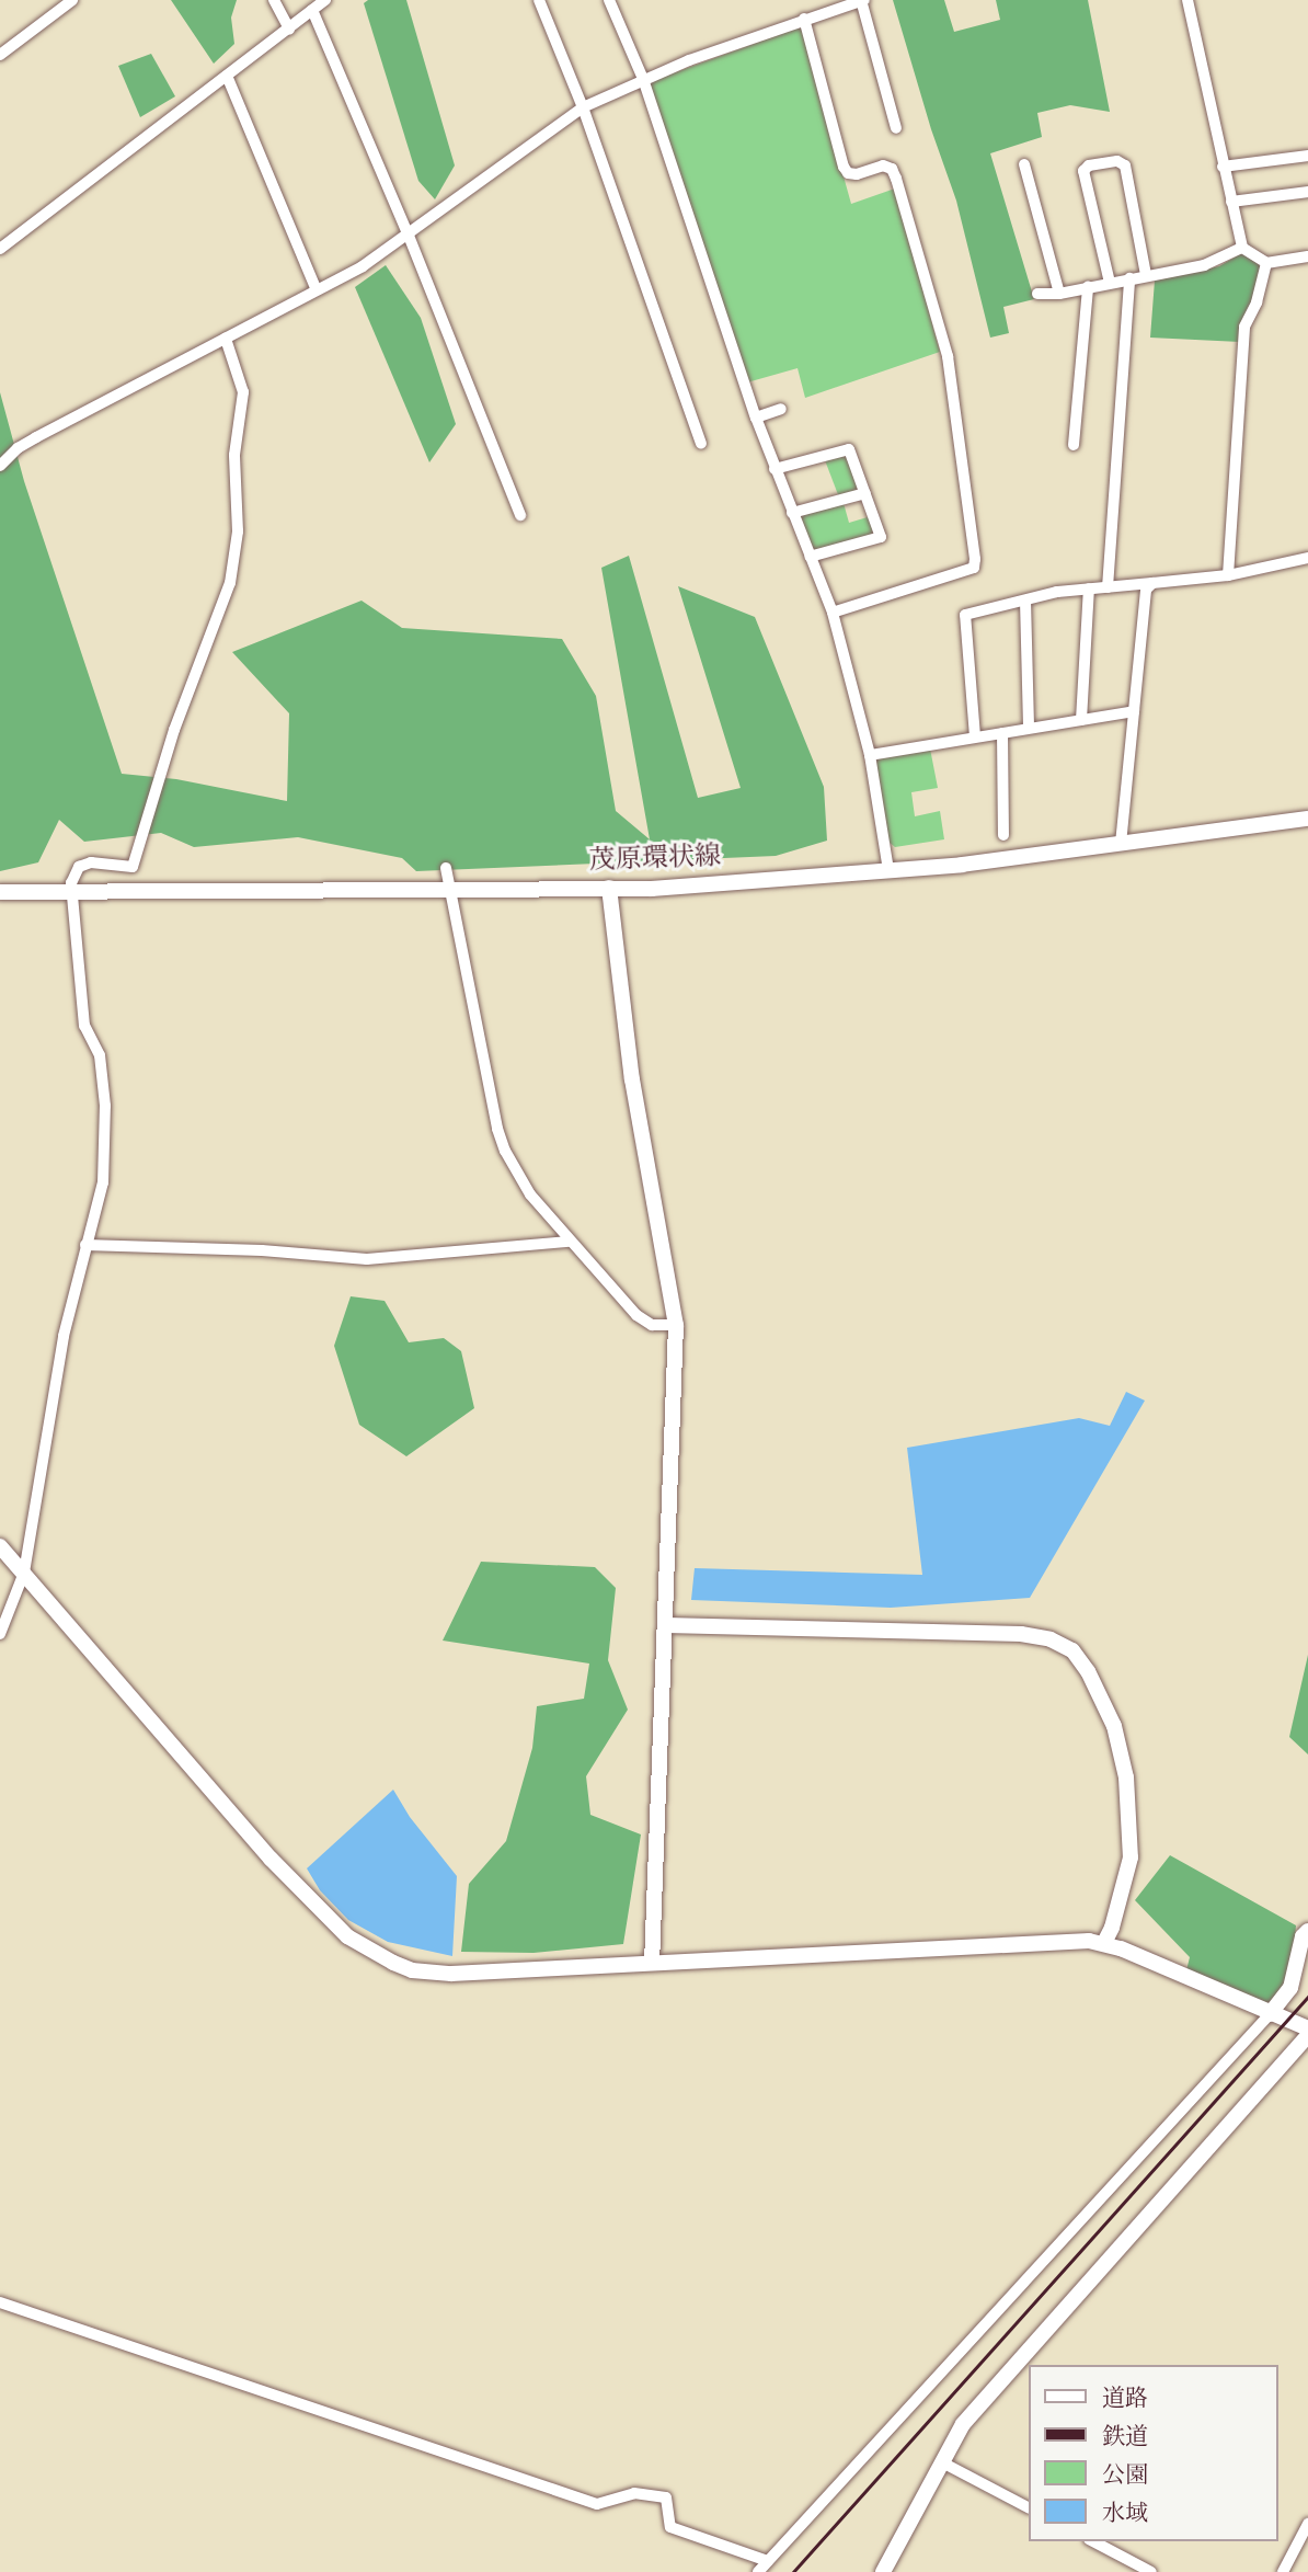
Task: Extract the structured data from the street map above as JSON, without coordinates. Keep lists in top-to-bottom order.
{
  "streets": {
    "street": ["茂原環状線"]
  },
  "legend": [
    "道路",
    "鉄道",
    "公園",
    "水域"
  ]
}
